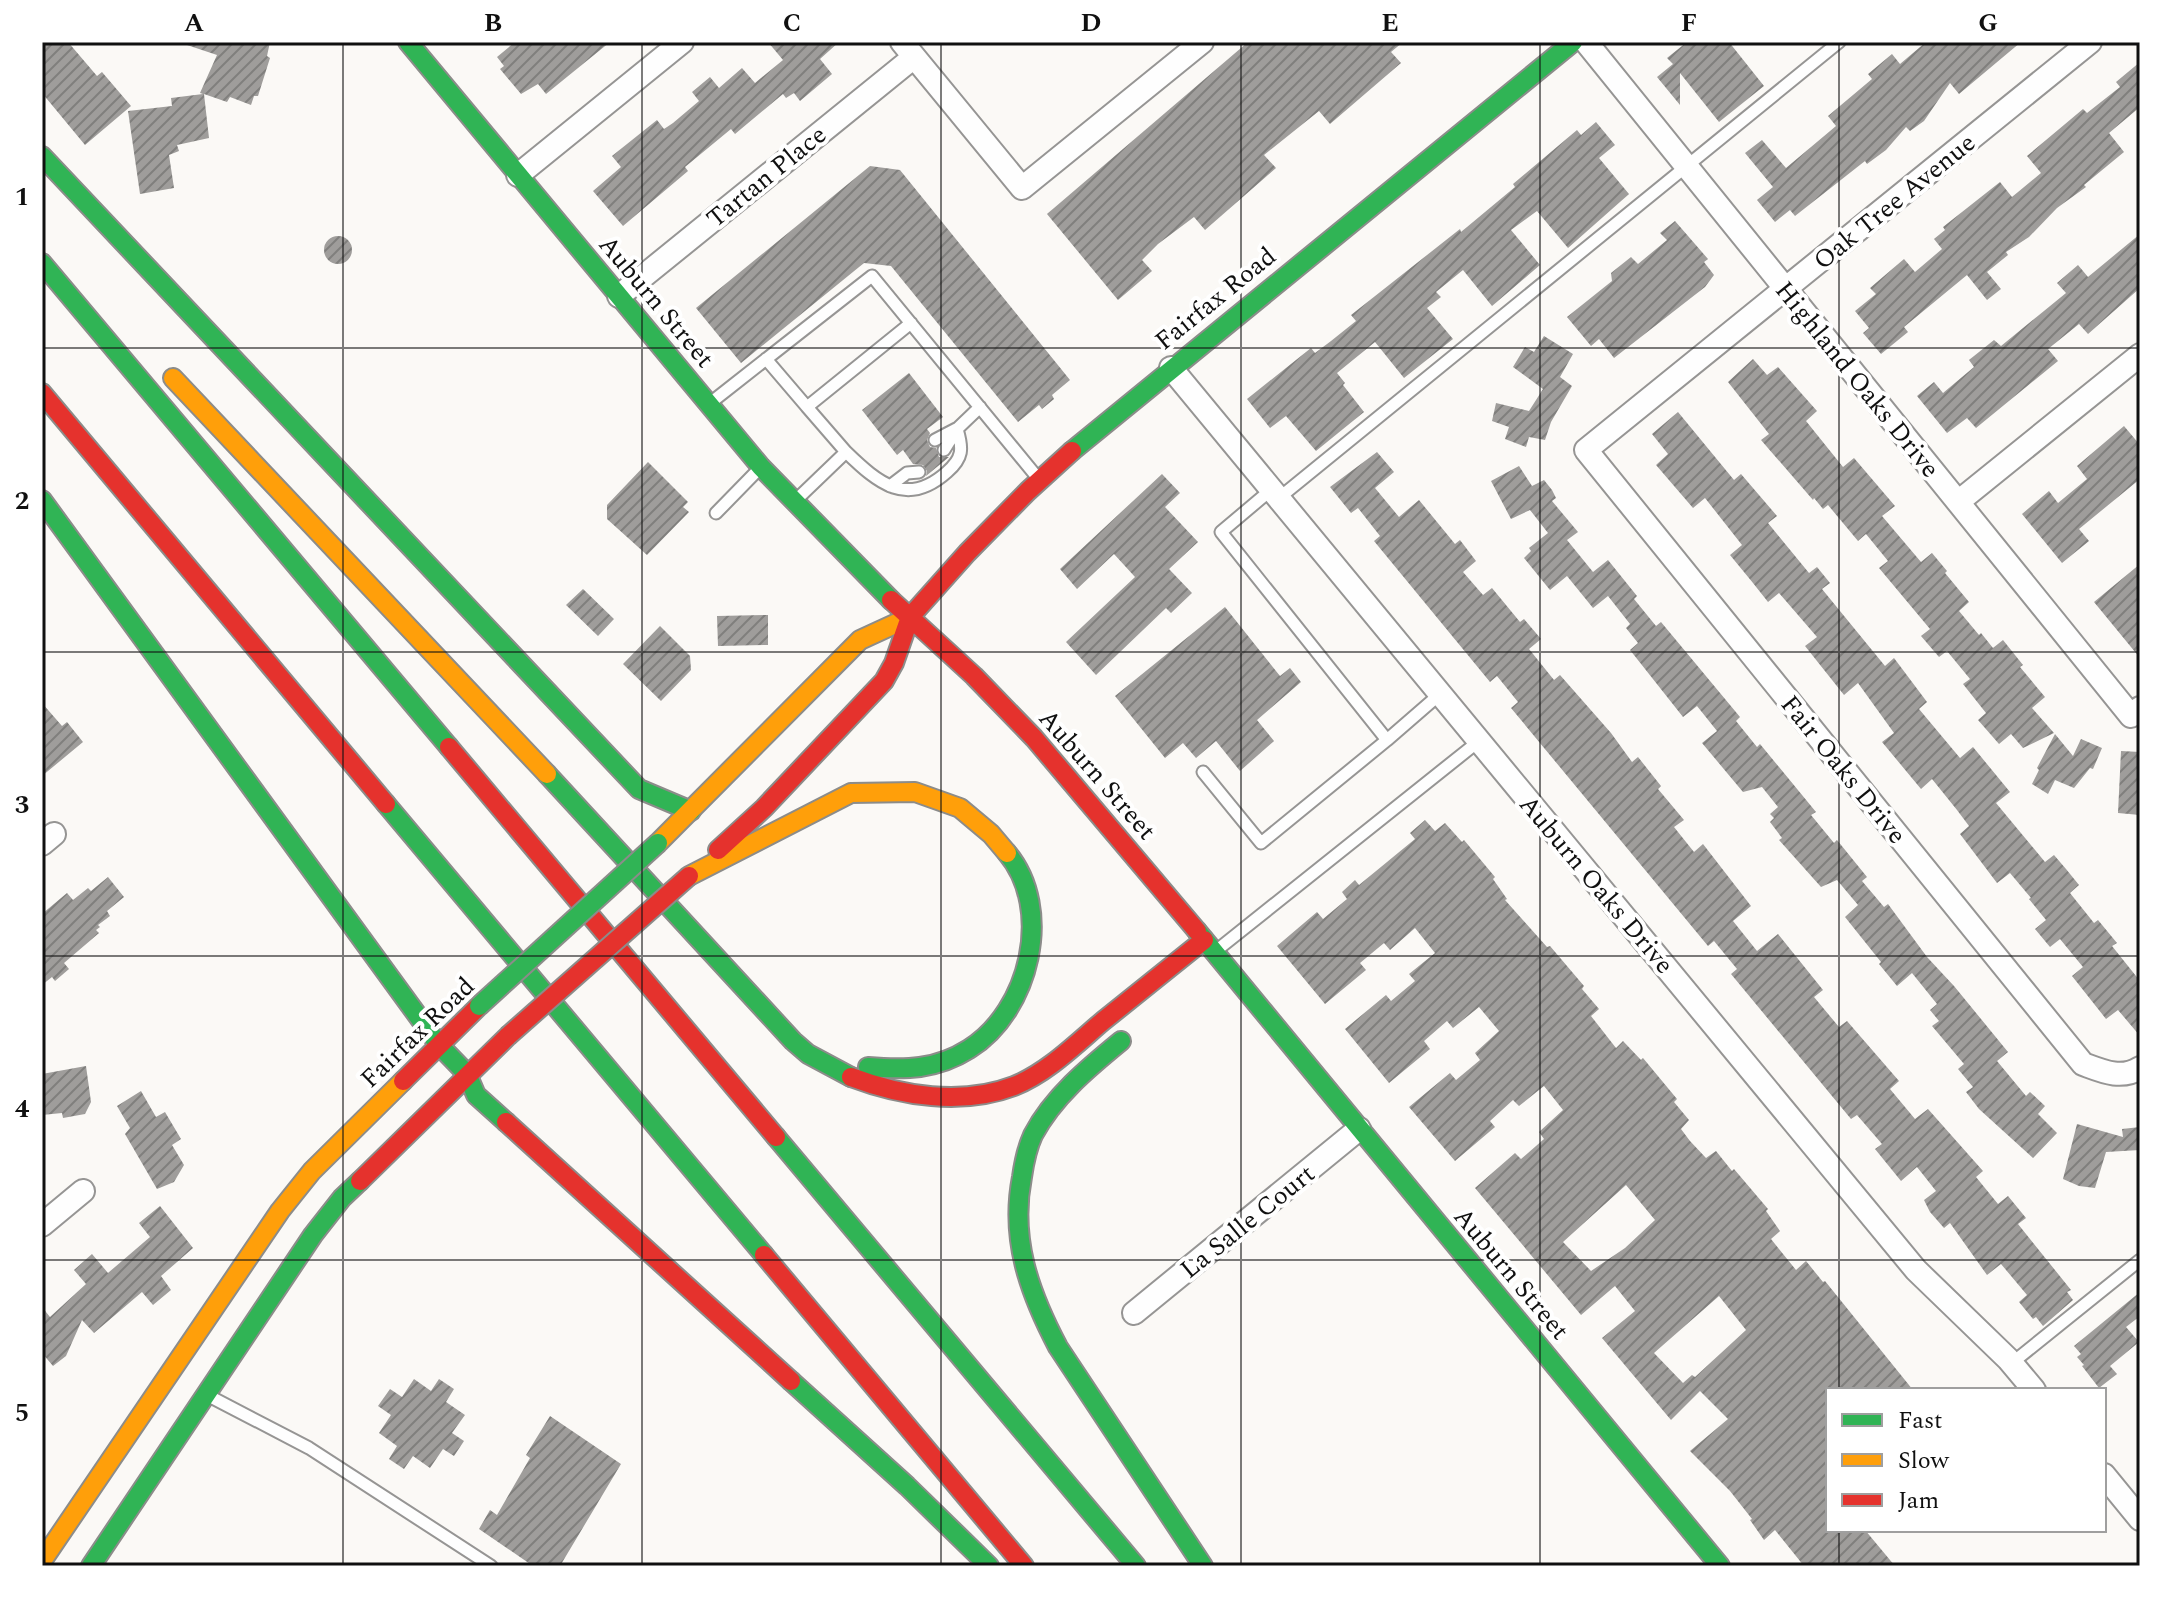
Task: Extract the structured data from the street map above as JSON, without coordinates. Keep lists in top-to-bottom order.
{
  "streets": {
    "main road": ["Fairfax Road", "Auburn Street"],
    "street": [
      "Tartan Place",
      "Oak Tree Avenue",
      "Highland Oaks Drive",
      "Fair Oaks Drive",
      "Auburn Oaks Drive",
      "La Salle Court"
    ]
  },
  "crossings": [
    ["Tartan Place", "Auburn Street"],
    ["Oak Tree Avenue", "Highland Oaks Drive"],
    ["Oak Tree Avenue", "Fair Oaks Drive"],
    ["Fairfax Road", "Auburn Street"],
    ["Fairfax Road", "Auburn Oaks Drive"],
    ["Auburn Street", "La Salle Court"]
  ],
  "legend": ["Fast", "Slow", "Jam"],
  "grid": {
    "columns": [
      "A",
      "B",
      "C",
      "D",
      "E",
      "F",
      "G"
    ],
    "rows": [
      "1",
      "2",
      "3",
      "4",
      "5"
    ]
  }
}
